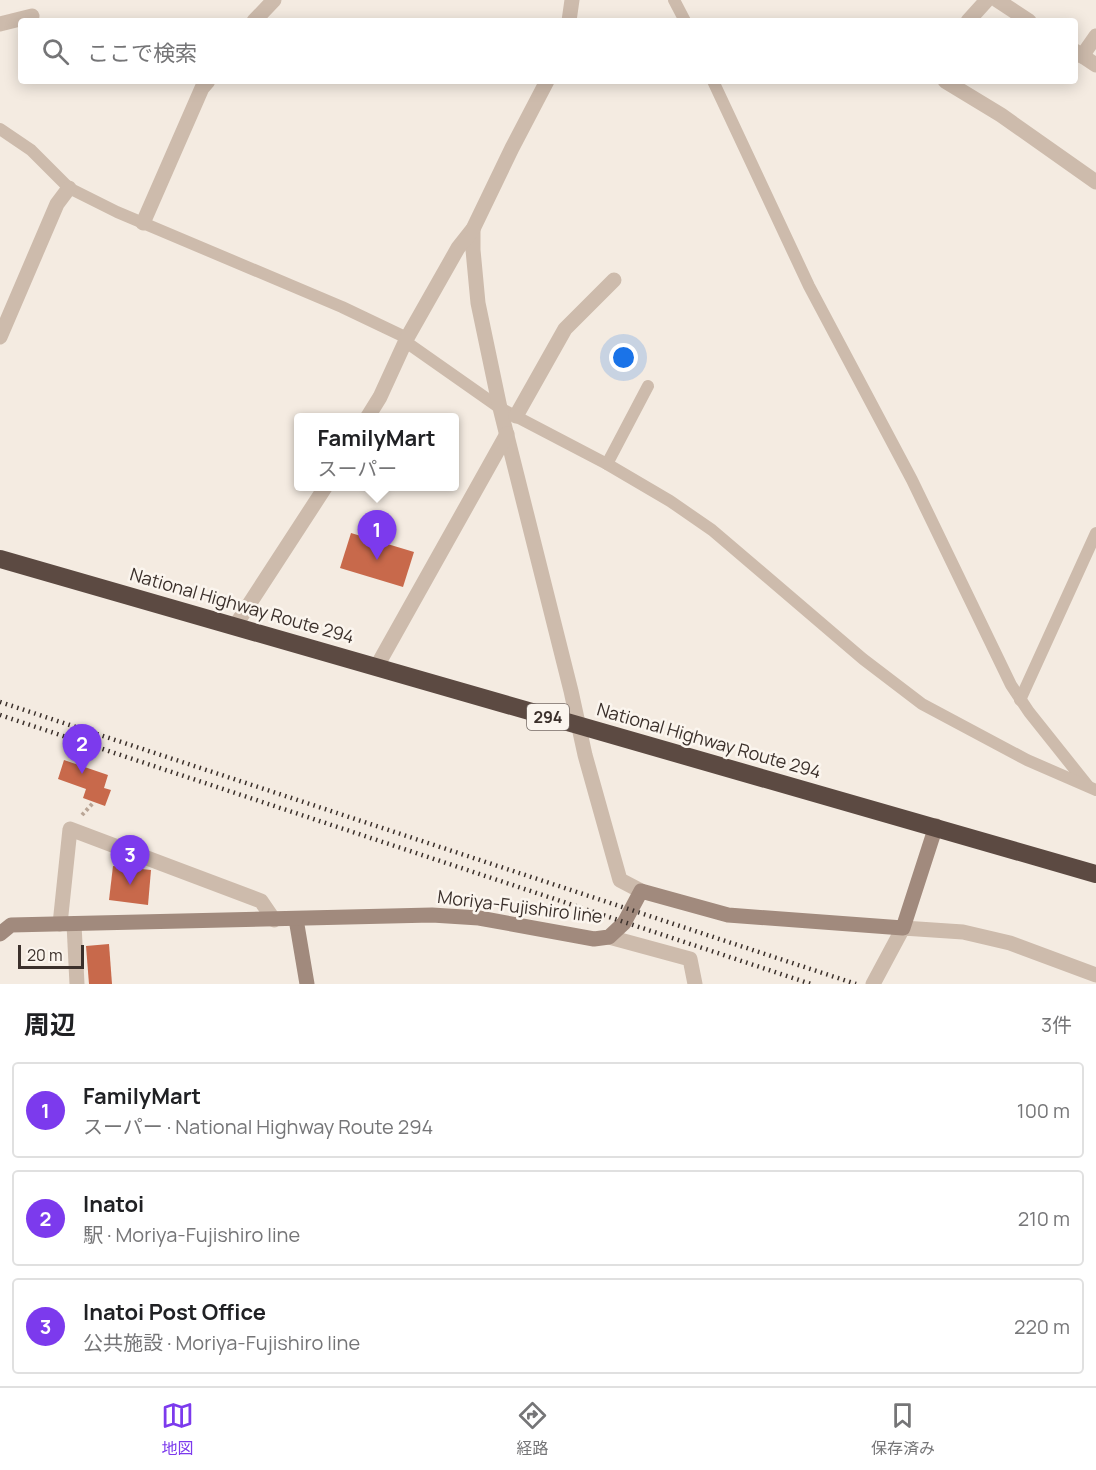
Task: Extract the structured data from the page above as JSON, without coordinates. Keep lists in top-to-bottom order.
{
  "streets": {
    "highway": ["National Highway Route 294", "294"],
    "main road": ["Moriya-Fujishiro line"]
  },
  "scale_bar": "20 m",
  "page": {
    "search": "ここで検索",
    "popup": ["FamilyMart", "スーパー"],
    "pins": ["1", "2", "3"],
    "scale": "20 m",
    "heading": ["周辺", "3件"],
    "list": [
      {
        "mark": "1",
        "name": "FamilyMart",
        "note": "スーパー · National Highway Route 294",
        "value": "100 m"
      },
      {
        "mark": "2",
        "name": "Inatoi",
        "note": "駅 · Moriya-Fujishiro line",
        "value": "210 m"
      },
      {
        "mark": "3",
        "name": "Inatoi Post Office",
        "note": "公共施設 · Moriya-Fujishiro line",
        "value": "220 m"
      }
    ],
    "nav": ["地図", "経路", "保存済み"]
  }
}
